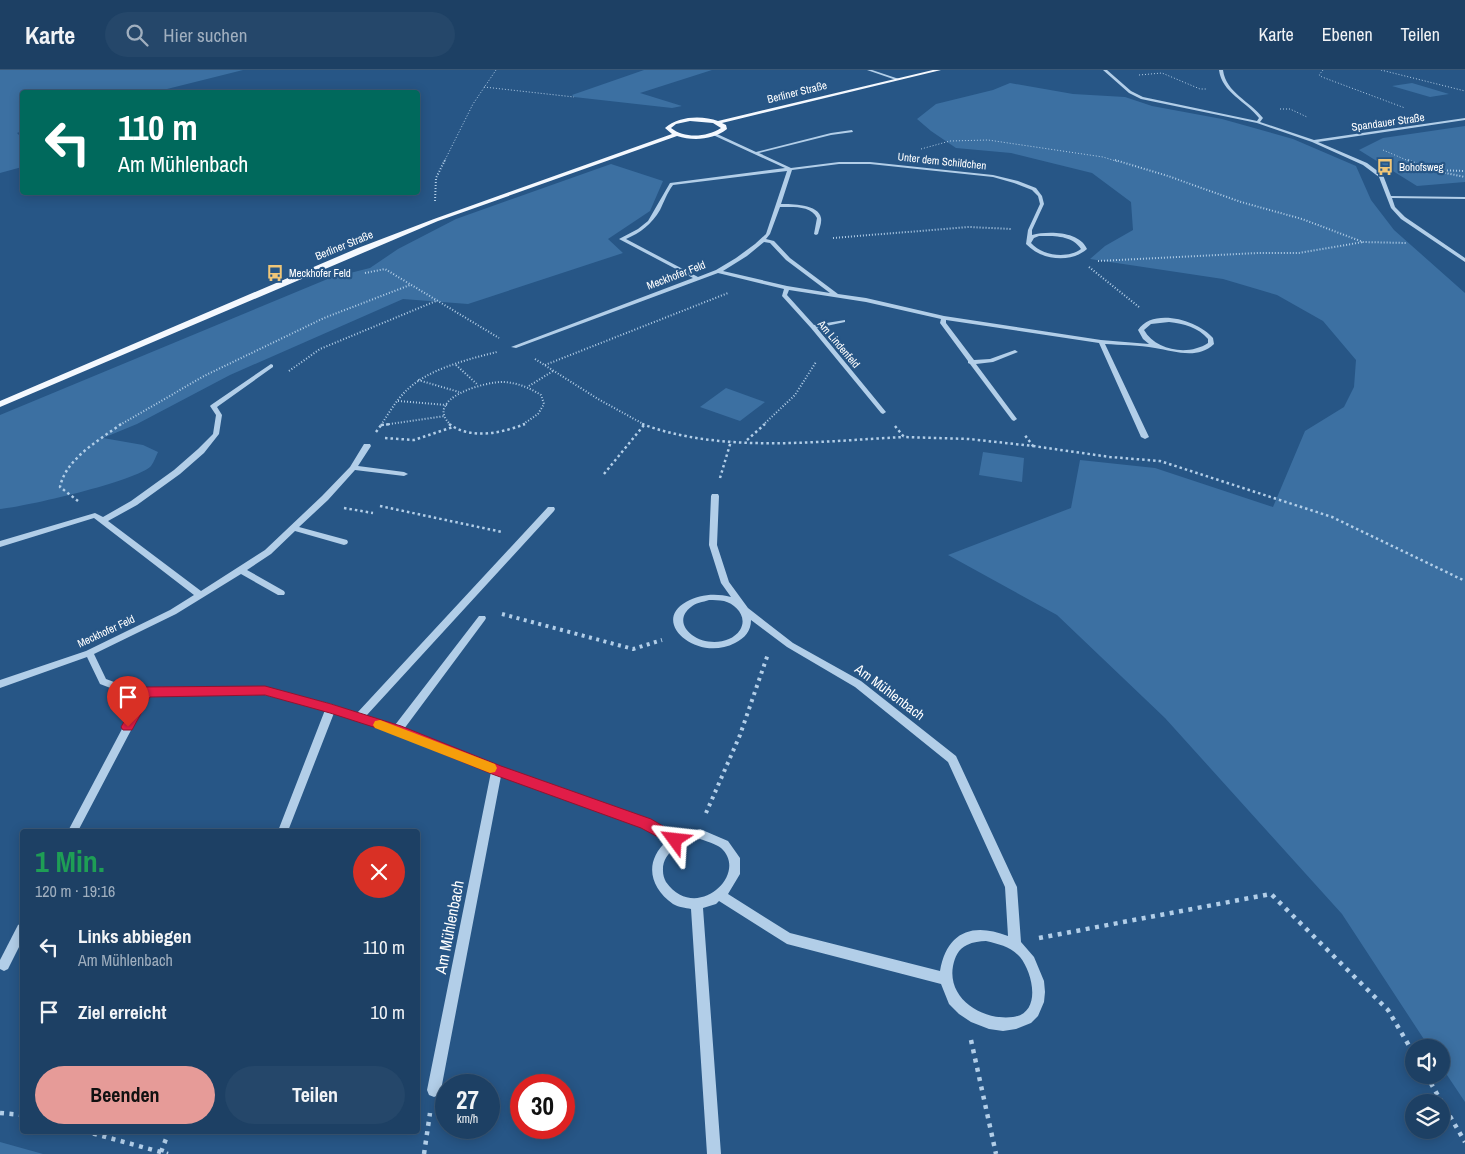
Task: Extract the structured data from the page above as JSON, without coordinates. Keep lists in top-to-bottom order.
{
  "streets": {
    "main road": ["Berliner Straße"],
    "street": [
      "Spandauer Straße",
      "Unter dem Schildchen",
      "Meckhofer Feld",
      "Am Lindenfeld",
      "Am Mühlenbach"
    ]
  },
  "crossings": [
    ["Unter dem Schildchen", "Meckhofer Feld"]
  ],
  "places": {
    "bus stop": ["Bohofsweg", "Meckhofer Feld"]
  },
  "page": {
    "header": "Karte",
    "search": "Hier suchen",
    "nav": ["Karte", "Ebenen", "Teilen"],
    "turn": ["110 m", "Am Mühlenbach"],
    "heading": ["1 Min.", "120 m · 19:16"],
    "list": [
      {
        "name": "Links abbiegen",
        "note": "Am Mühlenbach",
        "value": "110 m"
      },
      {
        "name": "Ziel erreicht",
        "value": "10 m"
      }
    ],
    "buttons": ["Beenden", "Teilen"],
    "speed": "27 km/h",
    "limit": "30"
  }
}
